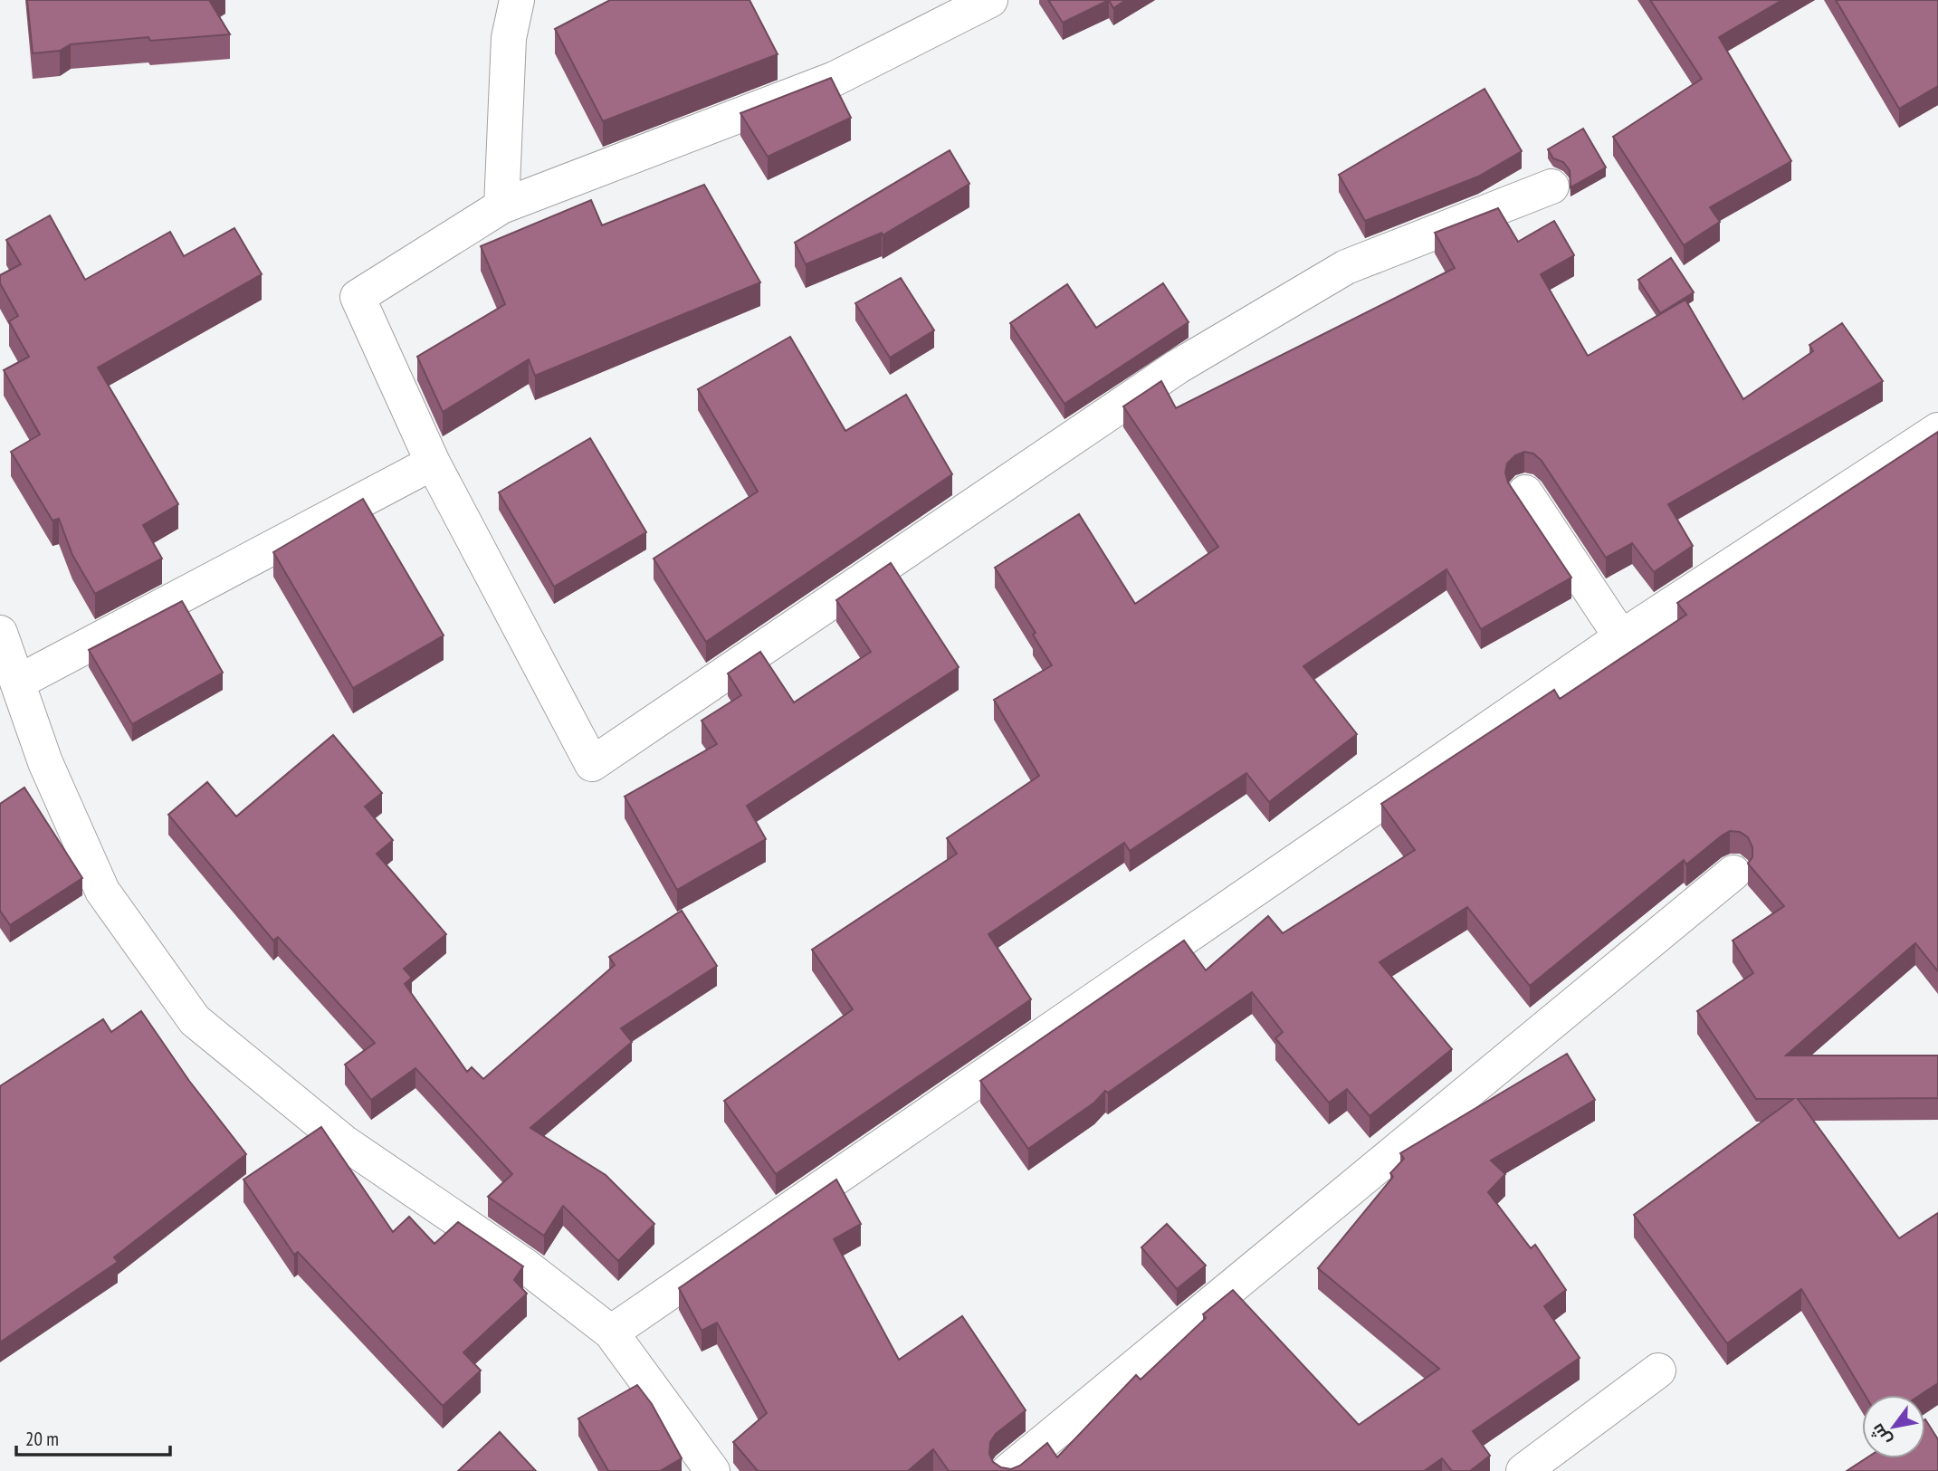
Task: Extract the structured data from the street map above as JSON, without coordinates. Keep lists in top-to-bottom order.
{
  "scale_bar": "20 m",
  "north": "bottom left"
}
